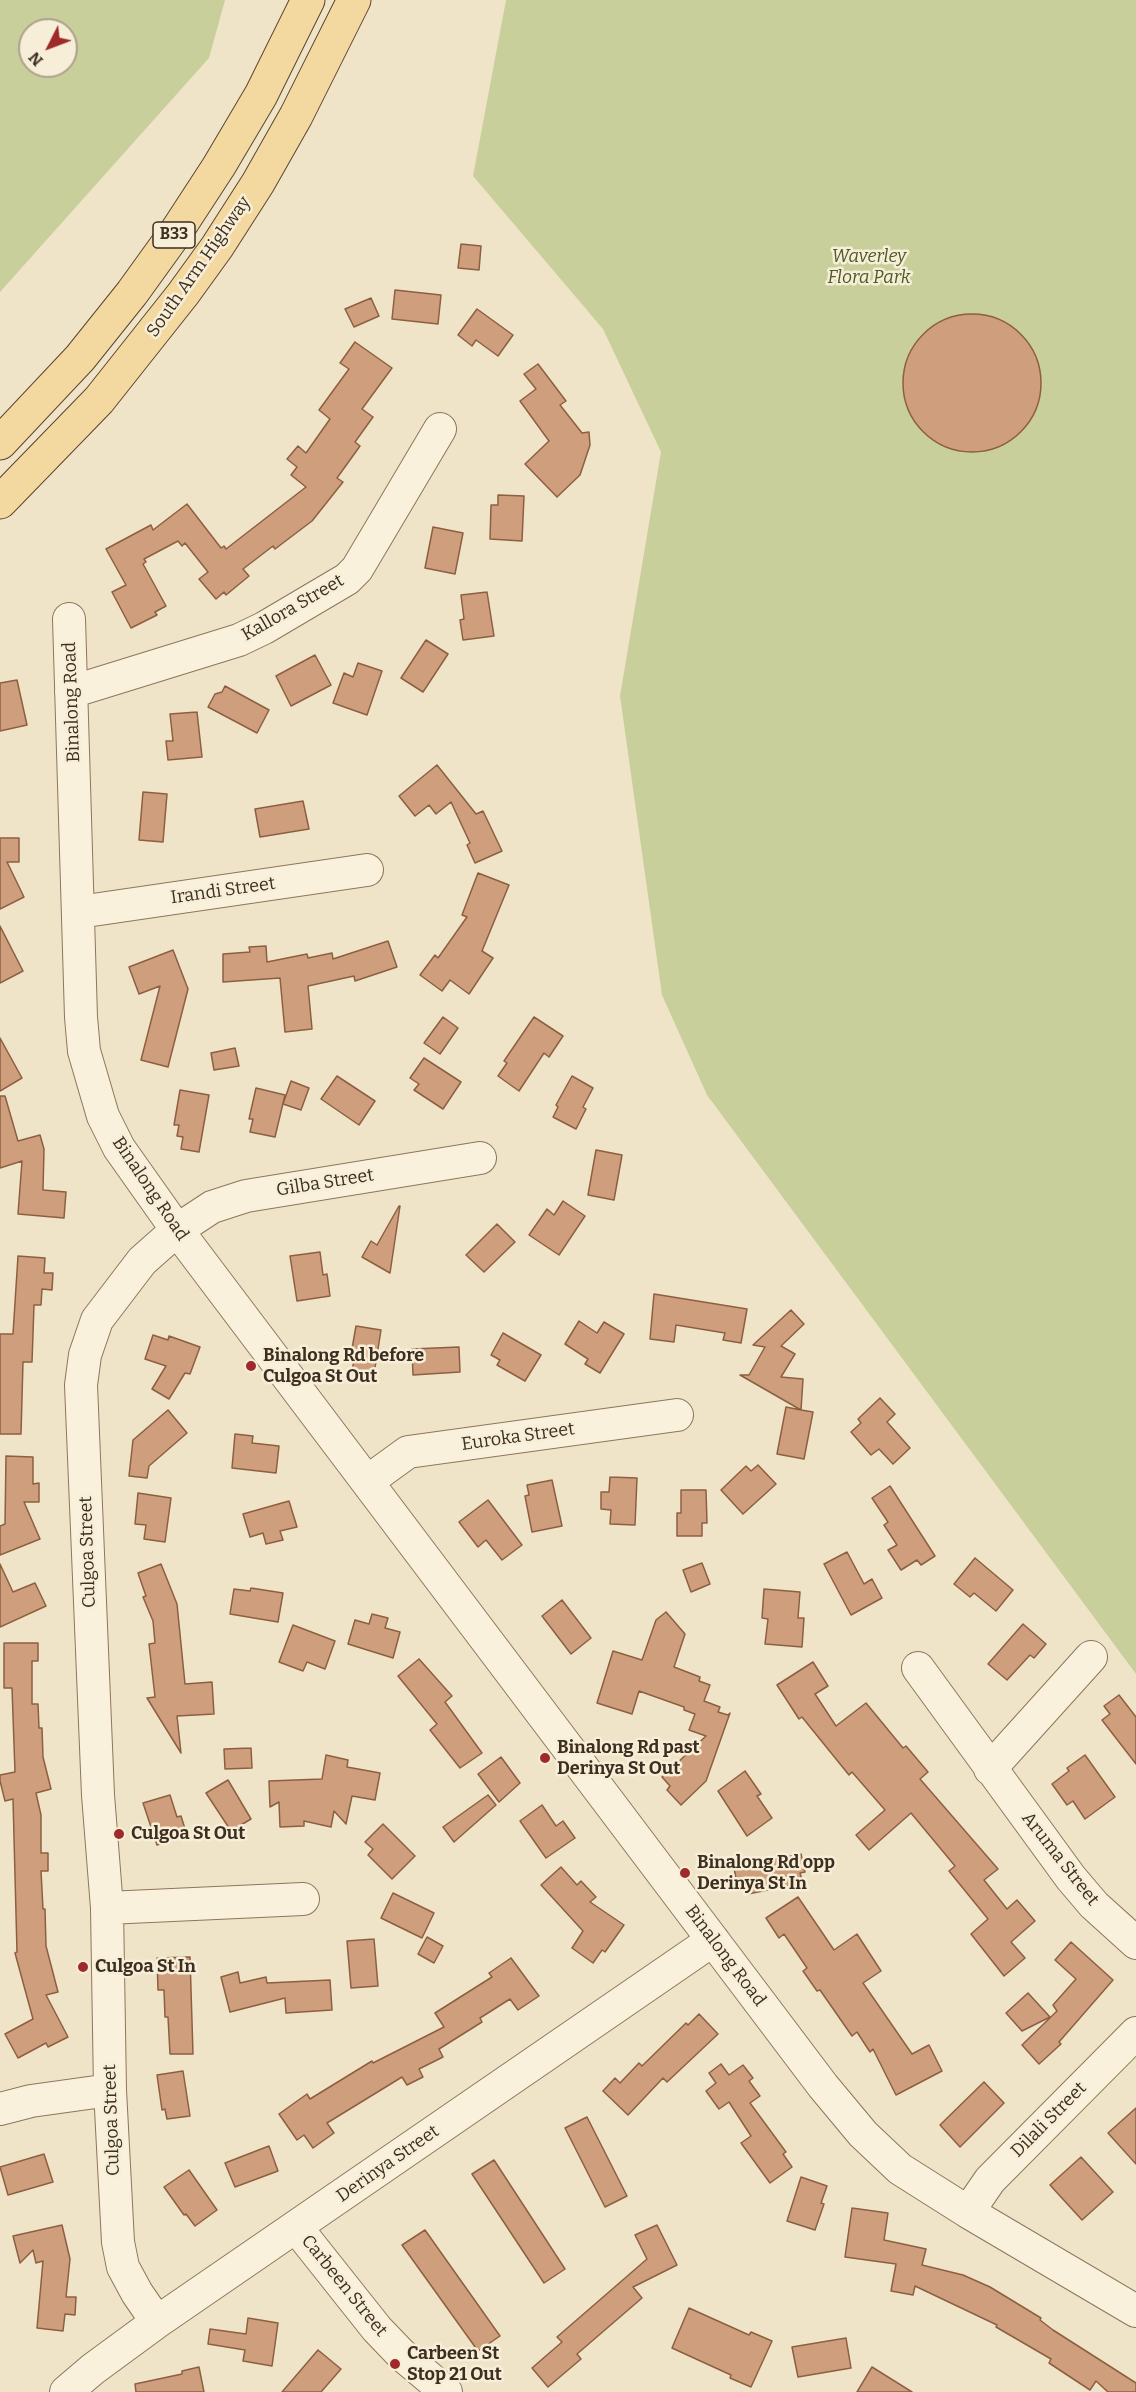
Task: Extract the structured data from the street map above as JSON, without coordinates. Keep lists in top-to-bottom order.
{
  "streets": {
    "main road": ["B33", "South Arm Highway"],
    "street": [
      "Kallora Street",
      "Binalong Road",
      "Irandi Street",
      "Gilba Street",
      "Euroka Street",
      "Culgoa Street",
      "Aruma Street",
      "Dilali Street",
      "Derinya Street",
      "Carbeen Street"
    ]
  },
  "crossings": [
    ["Kallora Street", "Binalong Road"],
    ["Binalong Road", "Irandi Street"],
    ["Binalong Road", "Gilba Street"],
    ["Binalong Road", "Euroka Street"],
    ["Binalong Road", "Culgoa Street"],
    ["Binalong Road", "Dilali Street"],
    ["Binalong Road", "Derinya Street"],
    ["Gilba Street", "Culgoa Street"],
    ["Culgoa Street", "Derinya Street"],
    ["Derinya Street", "Carbeen Street"]
  ],
  "parks": ["Waverley Flora Park"],
  "places": [
    "Binalong Rd before Culgoa St Out",
    "Binalong Rd past Derinya St Out",
    "Culgoa St Out",
    "Binalong Rd opp Derinya St In",
    "Culgoa St In",
    "Carbeen St Stop 21 Out"
  ],
  "north": "bottom left"
}
